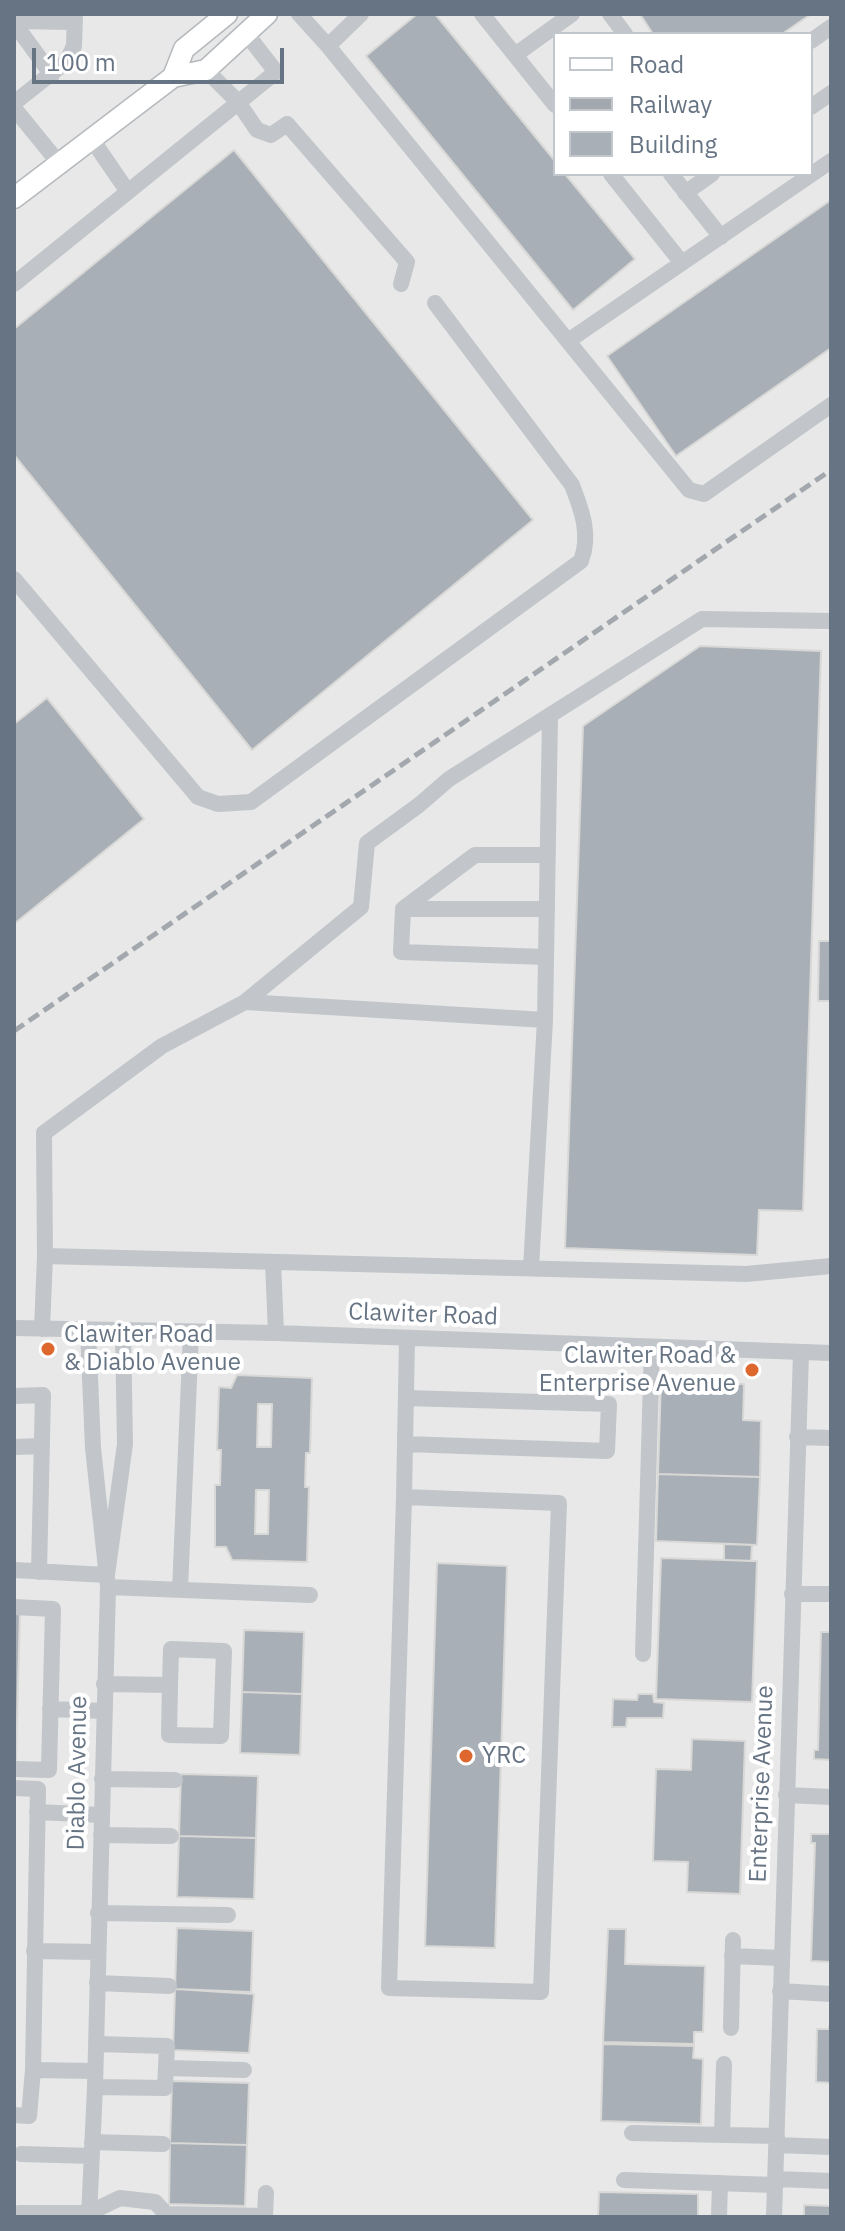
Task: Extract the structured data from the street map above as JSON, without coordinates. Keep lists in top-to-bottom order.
{
  "streets": {
    "street": ["Clawiter Road", "Diablo Avenue", "Enterprise Avenue"]
  },
  "crossings": [
    ["Clawiter Road", "Diablo Avenue"],
    ["Clawiter Road", "Enterprise Avenue"]
  ],
  "places": ["Clawiter Road & Diablo Avenue", "Clawiter Road & Enterprise Avenue", "YRC"],
  "legend": ["Road", "Railway", "Building"],
  "scale_bar": "100 m"
}
